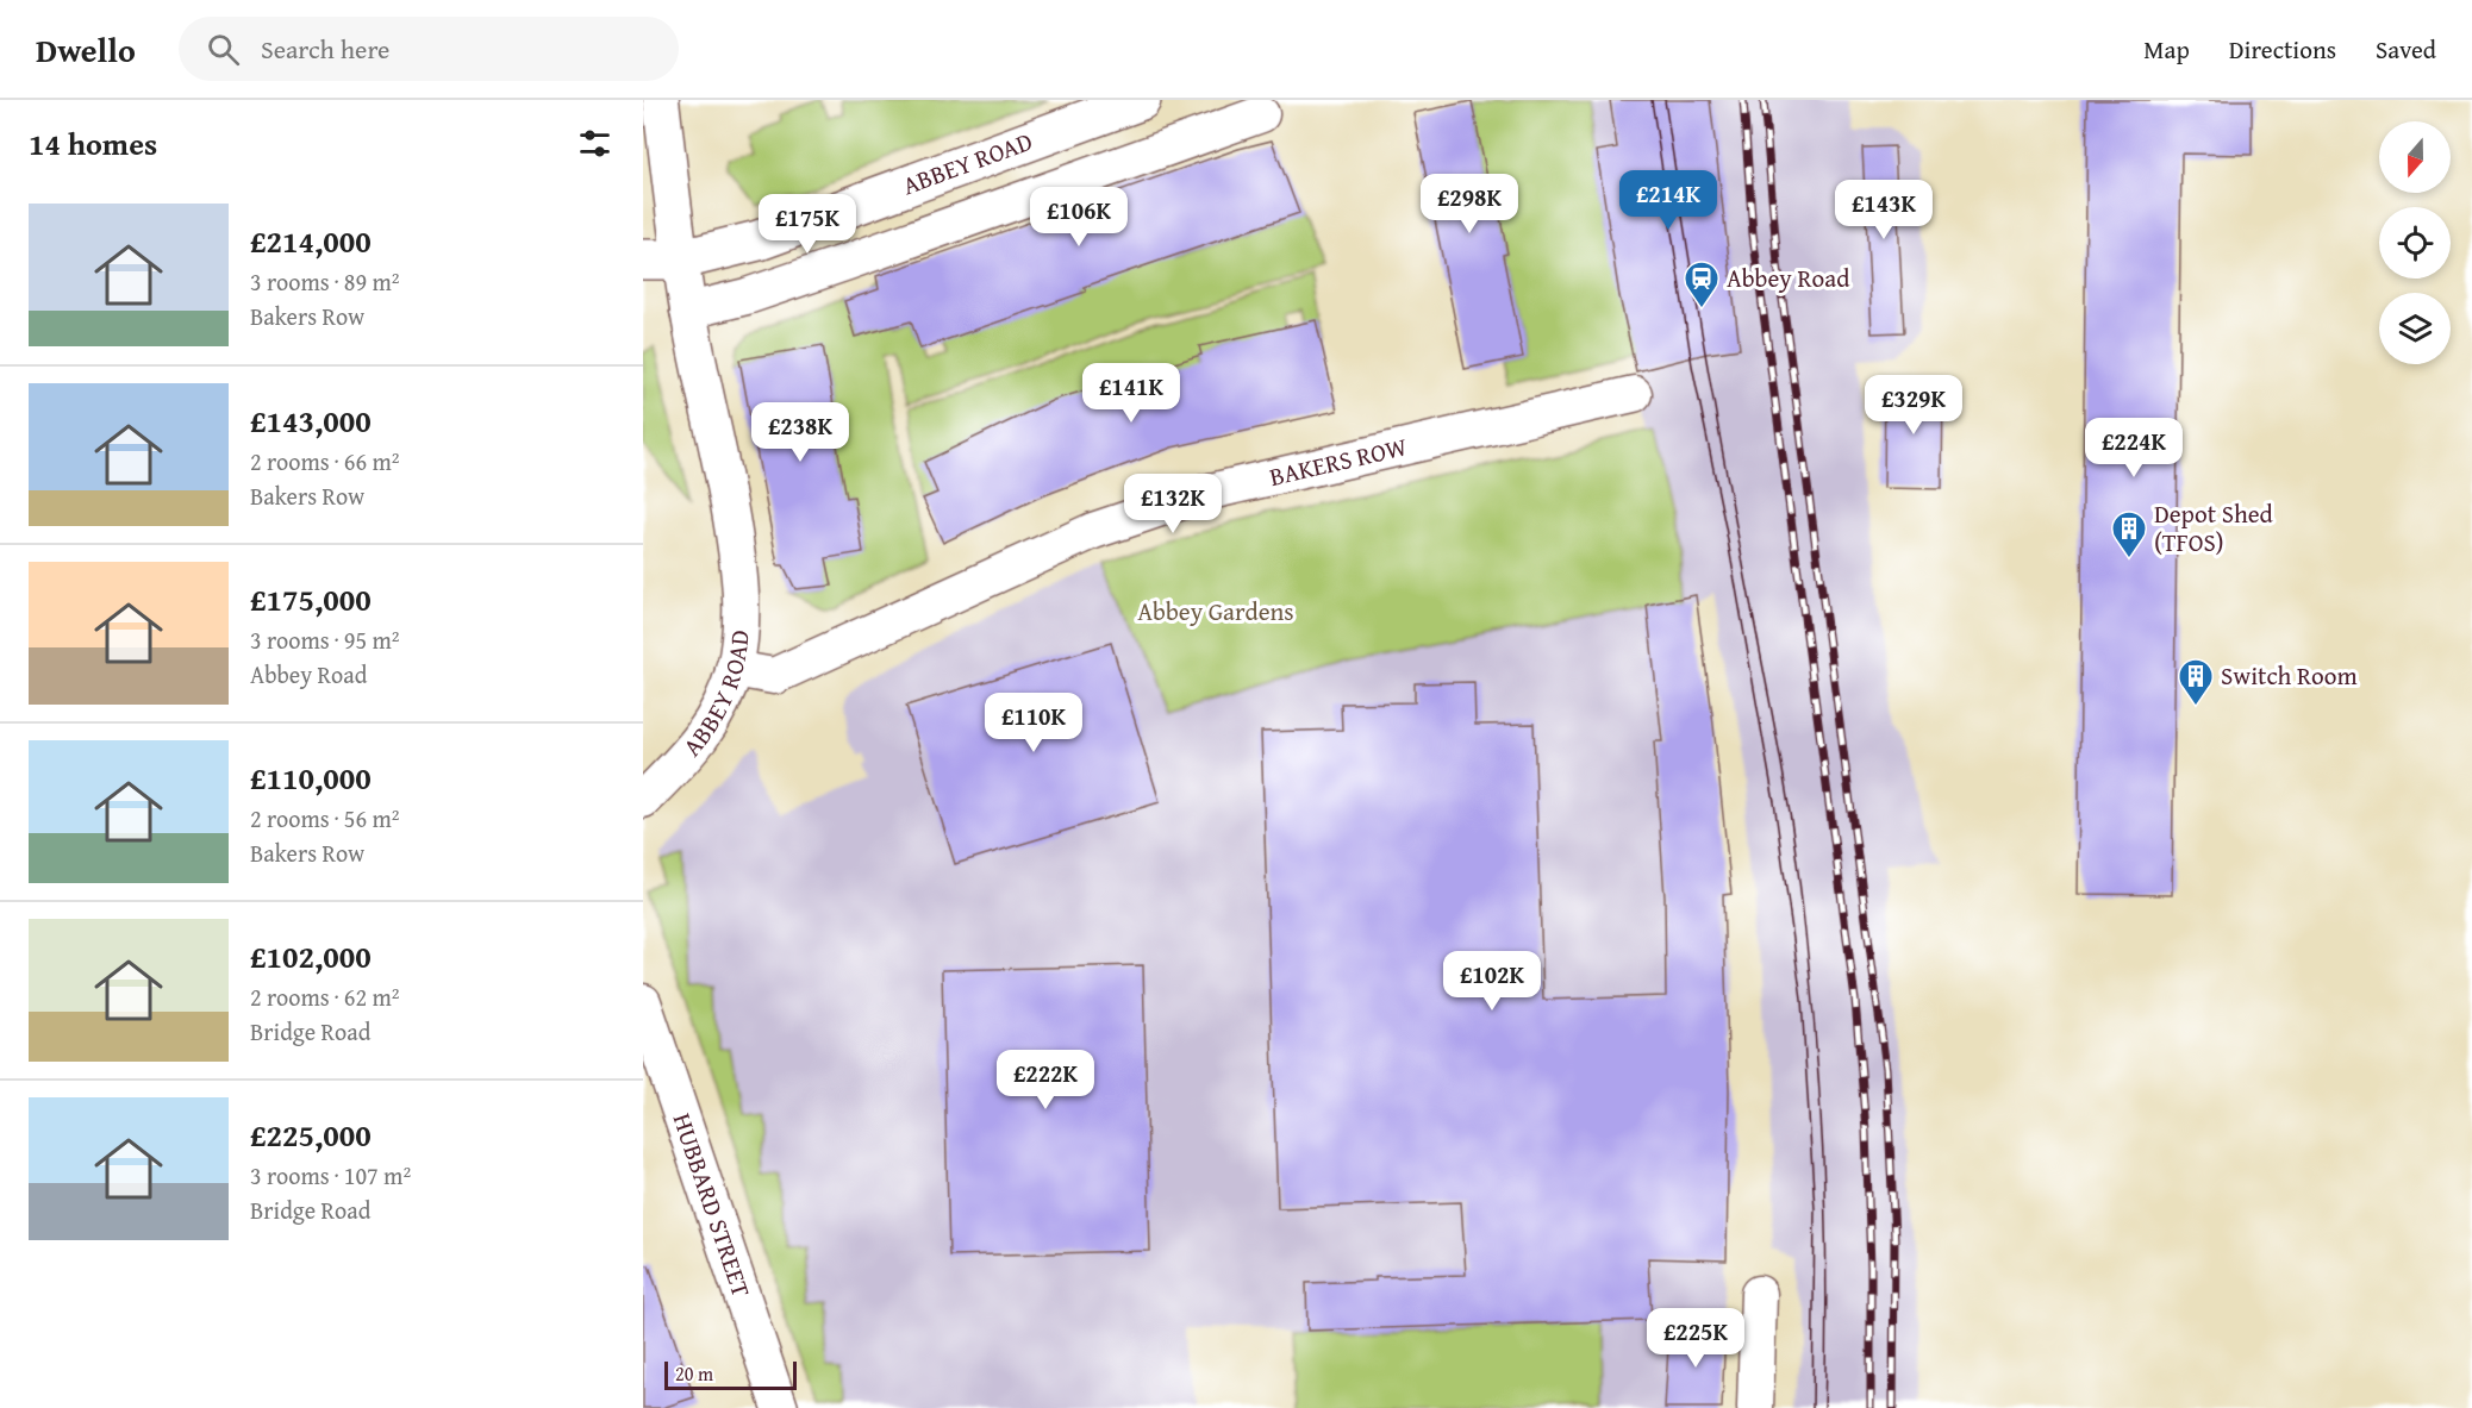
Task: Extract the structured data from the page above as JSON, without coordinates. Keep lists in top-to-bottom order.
{
  "streets": {
    "street": ["ABBEY ROAD", "BAKERS ROW", "HUBBARD STREET"]
  },
  "crossings": [
    ["ABBEY ROAD", "BAKERS ROW"]
  ],
  "parks": ["Abbey Gardens"],
  "places": {
    "station": ["Abbey Road"],
    "building": ["Depot Shed (TFOS)", "Switch Room"]
  },
  "scale_bar": "20 m",
  "north": "bottom",
  "page": {
    "header": "Dwello",
    "search": "Search here",
    "nav": ["Map", "Directions", "Saved"],
    "heading": "14 homes",
    "price": [
      "£214K",
      "£298K",
      "£143K",
      "£106K",
      "£175K",
      "£141K",
      "£329K",
      "£238K",
      "£224K",
      "£132K",
      "£110K",
      "£102K",
      "£222K",
      "£225K"
    ],
    "list": [
      {
        "name": "£214,000",
        "note": "3 rooms · 89 m² · Bakers Row"
      },
      {
        "name": "£143,000",
        "note": "2 rooms · 66 m² · Bakers Row"
      },
      {
        "name": "£175,000",
        "note": "3 rooms · 95 m² · Abbey Road"
      },
      {
        "name": "£110,000",
        "note": "2 rooms · 56 m² · Bakers Row"
      },
      {
        "name": "£102,000",
        "note": "2 rooms · 62 m² · Bridge Road"
      },
      {
        "name": "£225,000",
        "note": "3 rooms · 107 m² · Bridge Road"
      }
    ],
    "scale": "20 m"
  }
}
